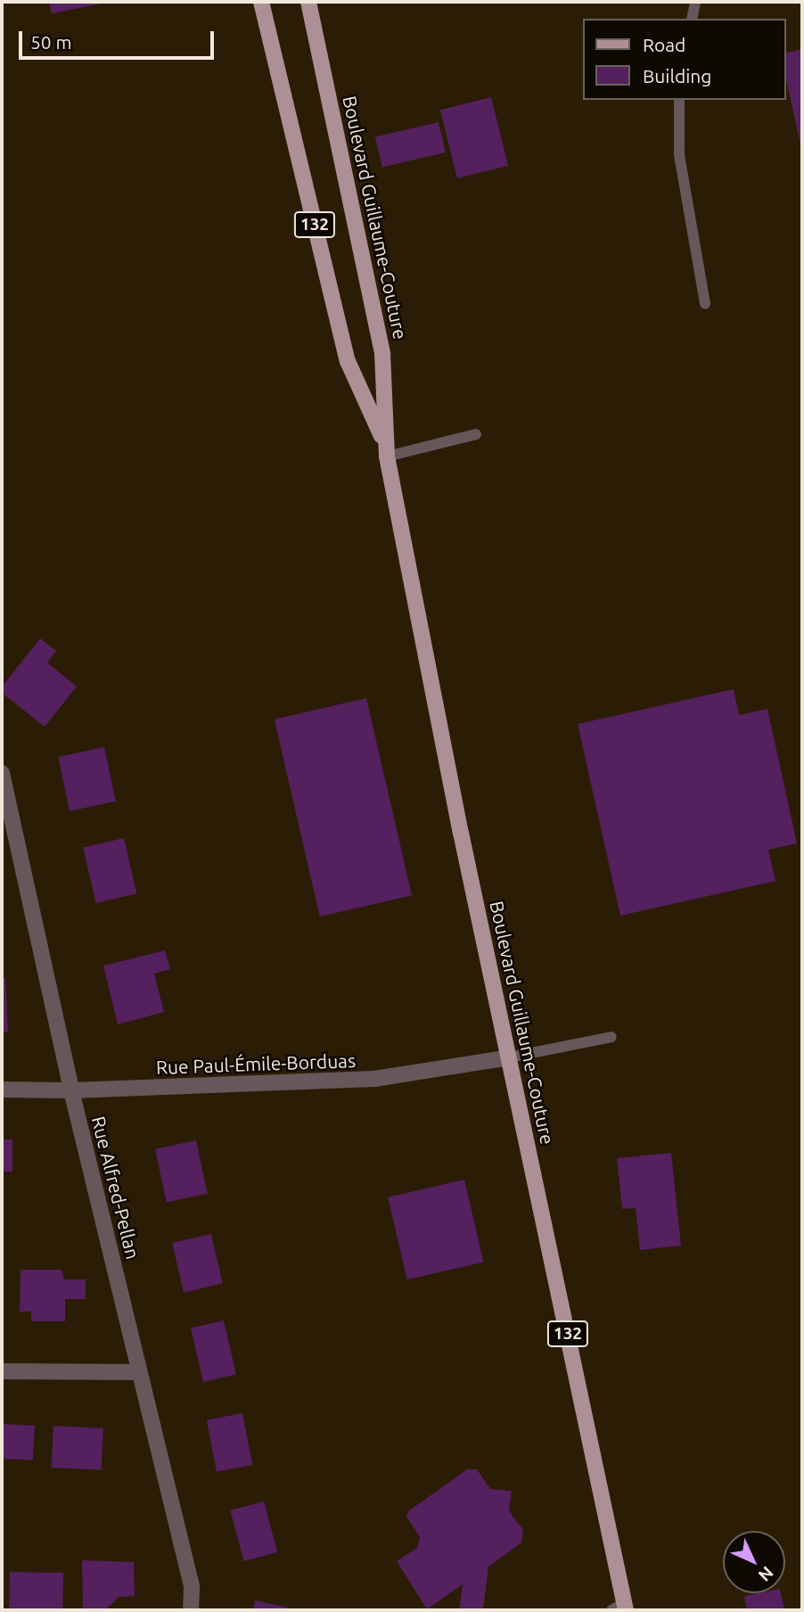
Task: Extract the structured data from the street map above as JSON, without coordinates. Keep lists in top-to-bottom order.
{
  "streets": {
    "main road": ["Boulevard Guillaume-Couture", "132"],
    "street": ["Rue Paul-Émile-Borduas", "Rue Alfred-Pellan"]
  },
  "crossings": [
    ["Boulevard Guillaume-Couture", "Rue Paul-Émile-Borduas"],
    ["Rue Paul-Émile-Borduas", "Rue Alfred-Pellan"]
  ],
  "legend": ["Road", "Building"],
  "scale_bar": "50 m",
  "north": "bottom right"
}
